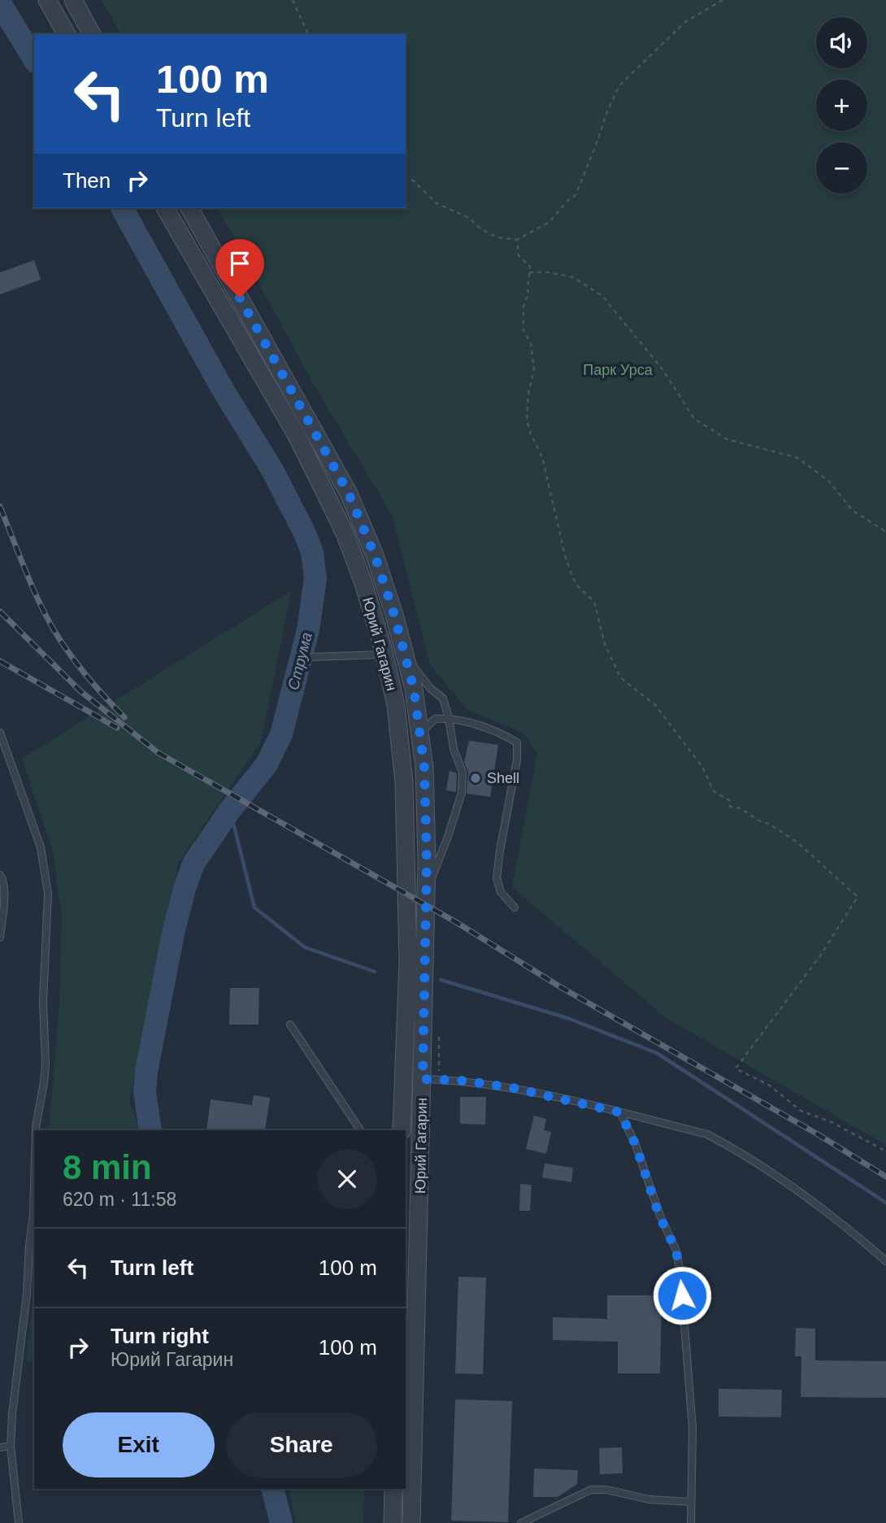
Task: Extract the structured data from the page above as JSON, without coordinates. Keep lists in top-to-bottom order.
{
  "streets": {
    "street": ["Юрий Гагарин"]
  },
  "water": ["Струма"],
  "parks": ["Парк Урса"],
  "places": ["Shell"],
  "page": {
    "map_buttons": ["+", "−"],
    "turn": ["100 m", "Turn left"],
    "then": "Then",
    "heading": ["8 min", "620 m · 11:58"],
    "list": [
      {
        "name": "Turn left",
        "value": "100 m"
      },
      {
        "name": "Turn right",
        "note": "Юрий Гагарин",
        "value": "100 m"
      }
    ],
    "buttons": ["Exit", "Share"]
  }
}
